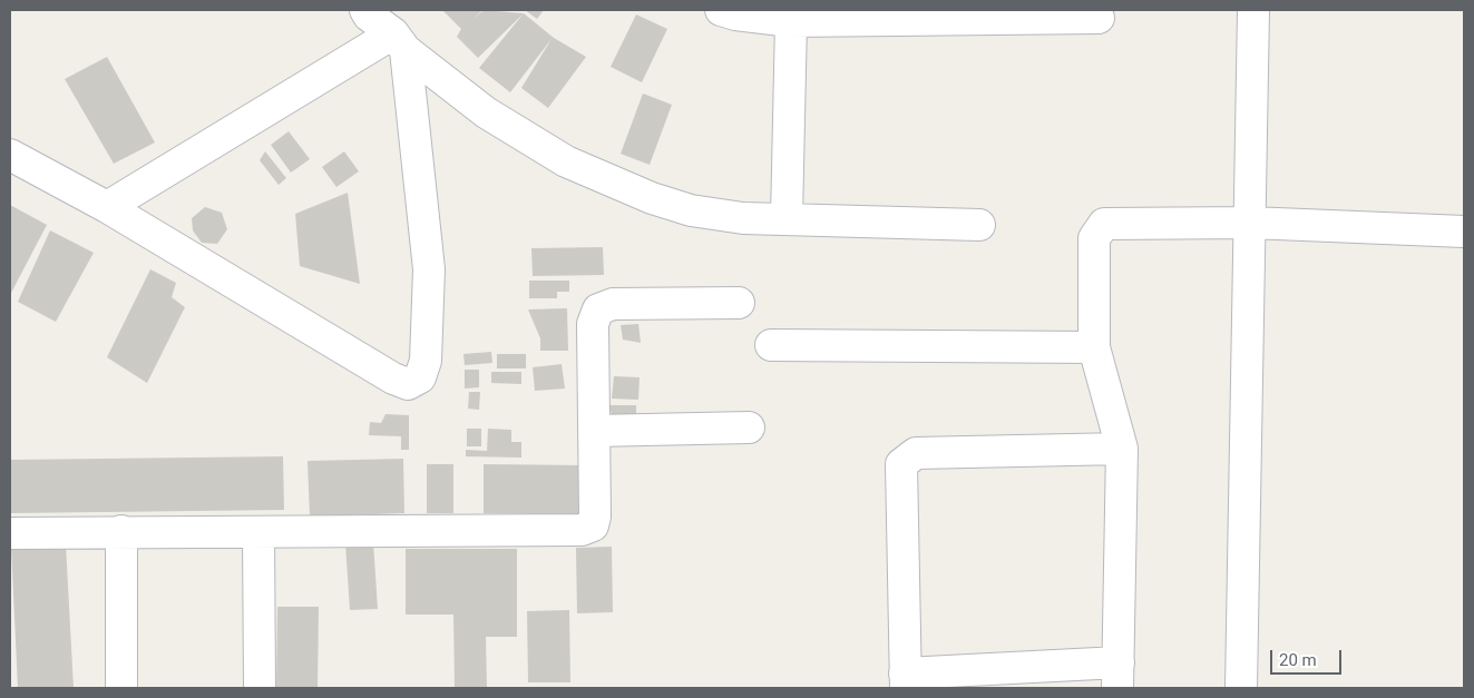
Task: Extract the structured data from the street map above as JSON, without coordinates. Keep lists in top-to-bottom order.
{
  "scale_bar": "20 m"
}
